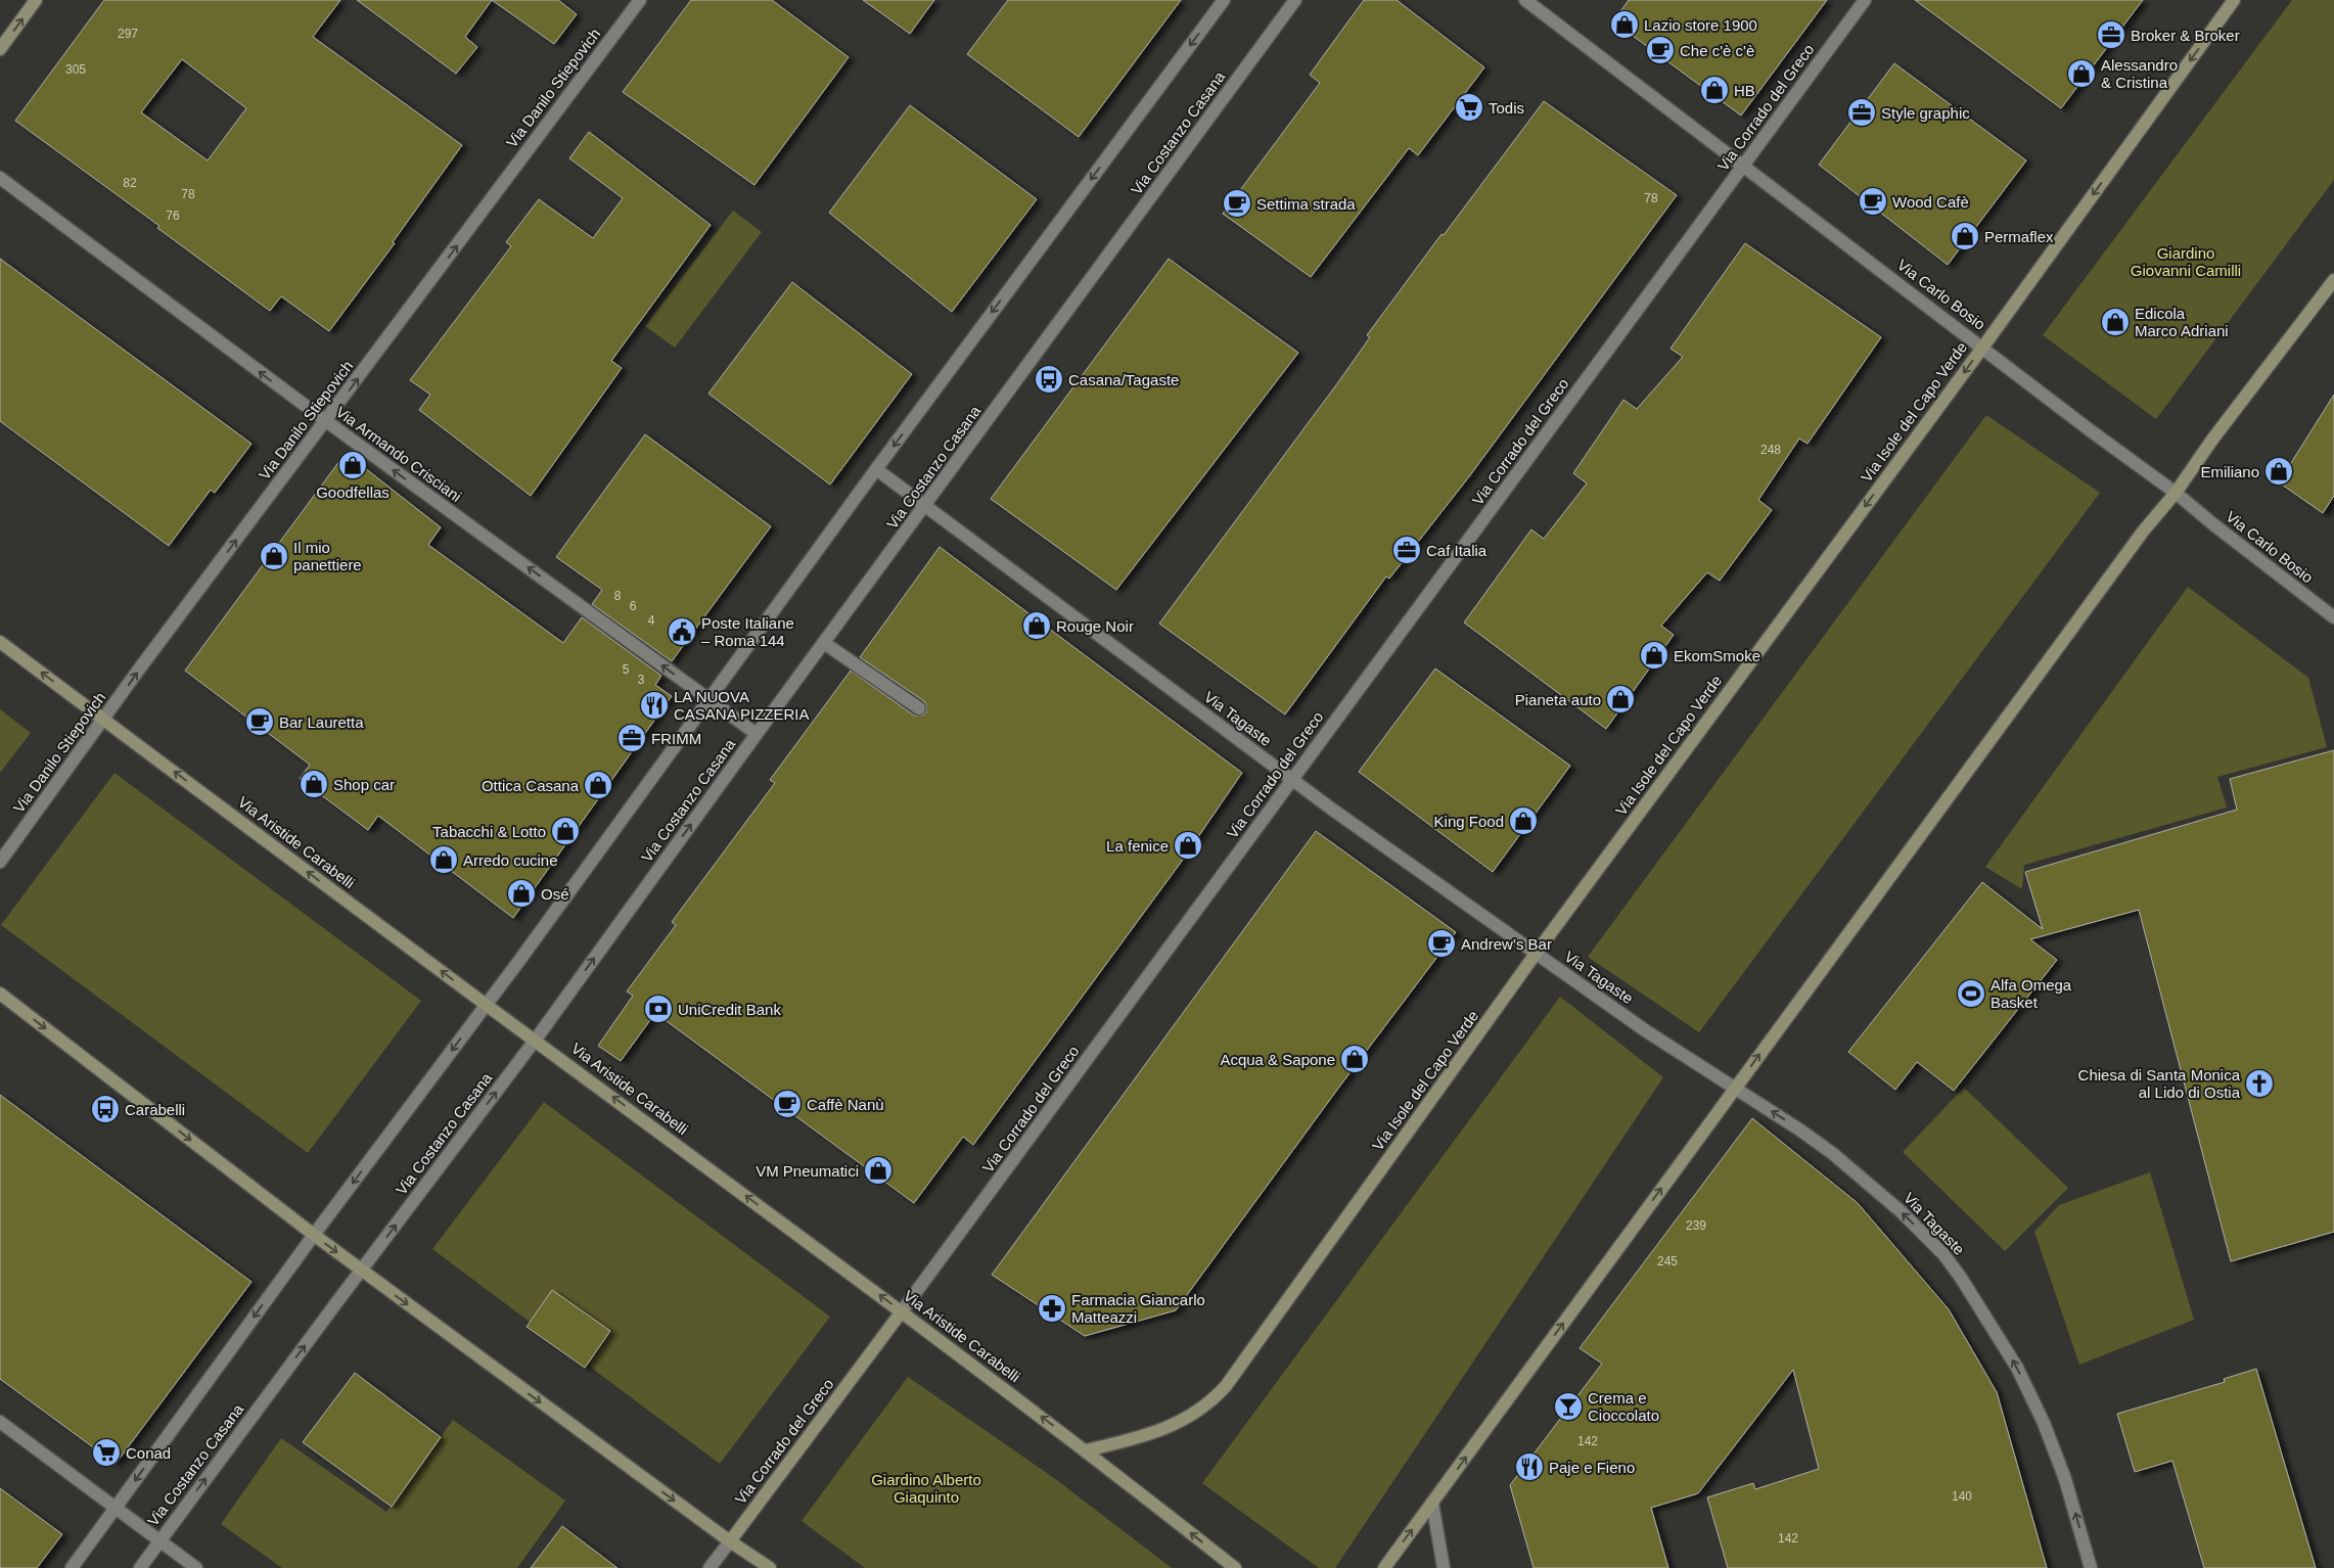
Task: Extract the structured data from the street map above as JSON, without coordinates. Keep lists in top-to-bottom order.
{
  "streets": {
    "street": [
      "Via Danilo Stiepovich",
      "Via Corrado del Greco",
      "Via Costanzo Casana",
      "Via Carlo Bosio",
      "Via Isole del Capo Verde",
      "Via Armando Crisciani",
      "Via Tagaste",
      "Via Aristide Carabelli"
    ]
  },
  "crossings": [
    ["Via Danilo Stiepovich", "Via Armando Crisciani"],
    ["Via Danilo Stiepovich", "Via Aristide Carabelli"],
    ["Via Corrado del Greco", "Via Carlo Bosio"],
    ["Via Corrado del Greco", "Via Tagaste"],
    ["Via Corrado del Greco", "Via Aristide Carabelli"],
    ["Via Costanzo Casana", "Via Armando Crisciani"],
    ["Via Costanzo Casana", "Via Tagaste"],
    ["Via Costanzo Casana", "Via Aristide Carabelli"],
    ["Via Carlo Bosio", "Via Isole del Capo Verde"],
    ["Via Isole del Capo Verde", "Via Tagaste"],
    ["Via Isole del Capo Verde", "Via Aristide Carabelli"]
  ],
  "one_way": [
    "Via Danilo Stiepovich",
    "Via Isole del Capo Verde",
    "Via Armando Crisciani",
    "Via Tagaste",
    "Via Aristide Carabelli"
  ],
  "parks": ["Giardino Giovanni Camilli", "Giardino Alberto Giaquinto"],
  "places": {
    "shop": [
      "Lazio store 1900",
      "Alessandro & Cristina",
      "HB",
      "Permaflex",
      "Edicola Marco Adriani",
      "Goodfellas",
      "Emiliano",
      "Il mio panettiere",
      "Rouge Noir",
      "EkomSmoke",
      "Pianeta auto",
      "Shop car",
      "Ottica Casana",
      "King Food",
      "Tabacchi & Lotto",
      "La fenice",
      "Arredo cucine",
      "Osé",
      "Acqua & Sapone",
      "VM Pneumatici"
    ],
    "office": [
      "Broker & Broker",
      "Style graphic",
      "Caf Italia",
      "FRIMM"
    ],
    "cafe": [
      "Che c'è c'è",
      "Wood Cafè",
      "Settima strada",
      "Bar Lauretta",
      "Andrew’s Bar",
      "Caffè Nanù"
    ],
    "supermarket": ["Todis", "Conad"],
    "bus stop": ["Casana/Tagaste", "Carabelli"],
    "public building": ["Poste Italiane – Roma 144"],
    "restaurant": ["LA NUOVA CASANA PIZZERIA", "Paje e Fieno"],
    "sports": ["Alfa Omega Basket"],
    "bank": ["UniCredit Bank"],
    "church": ["Chiesa di Santa Monica al Lido di Ostia"],
    "pharmacy": ["Farmacia Giancarlo Matteazzi"],
    "bar": ["Crema e Cioccolato"]
  },
  "house_numbers": [
    "297",
    "305",
    "82",
    "78",
    "78",
    "76",
    "248",
    "8",
    "6",
    "4",
    "5",
    "3",
    "239",
    "245",
    "142",
    "140",
    "142"
  ]
}
